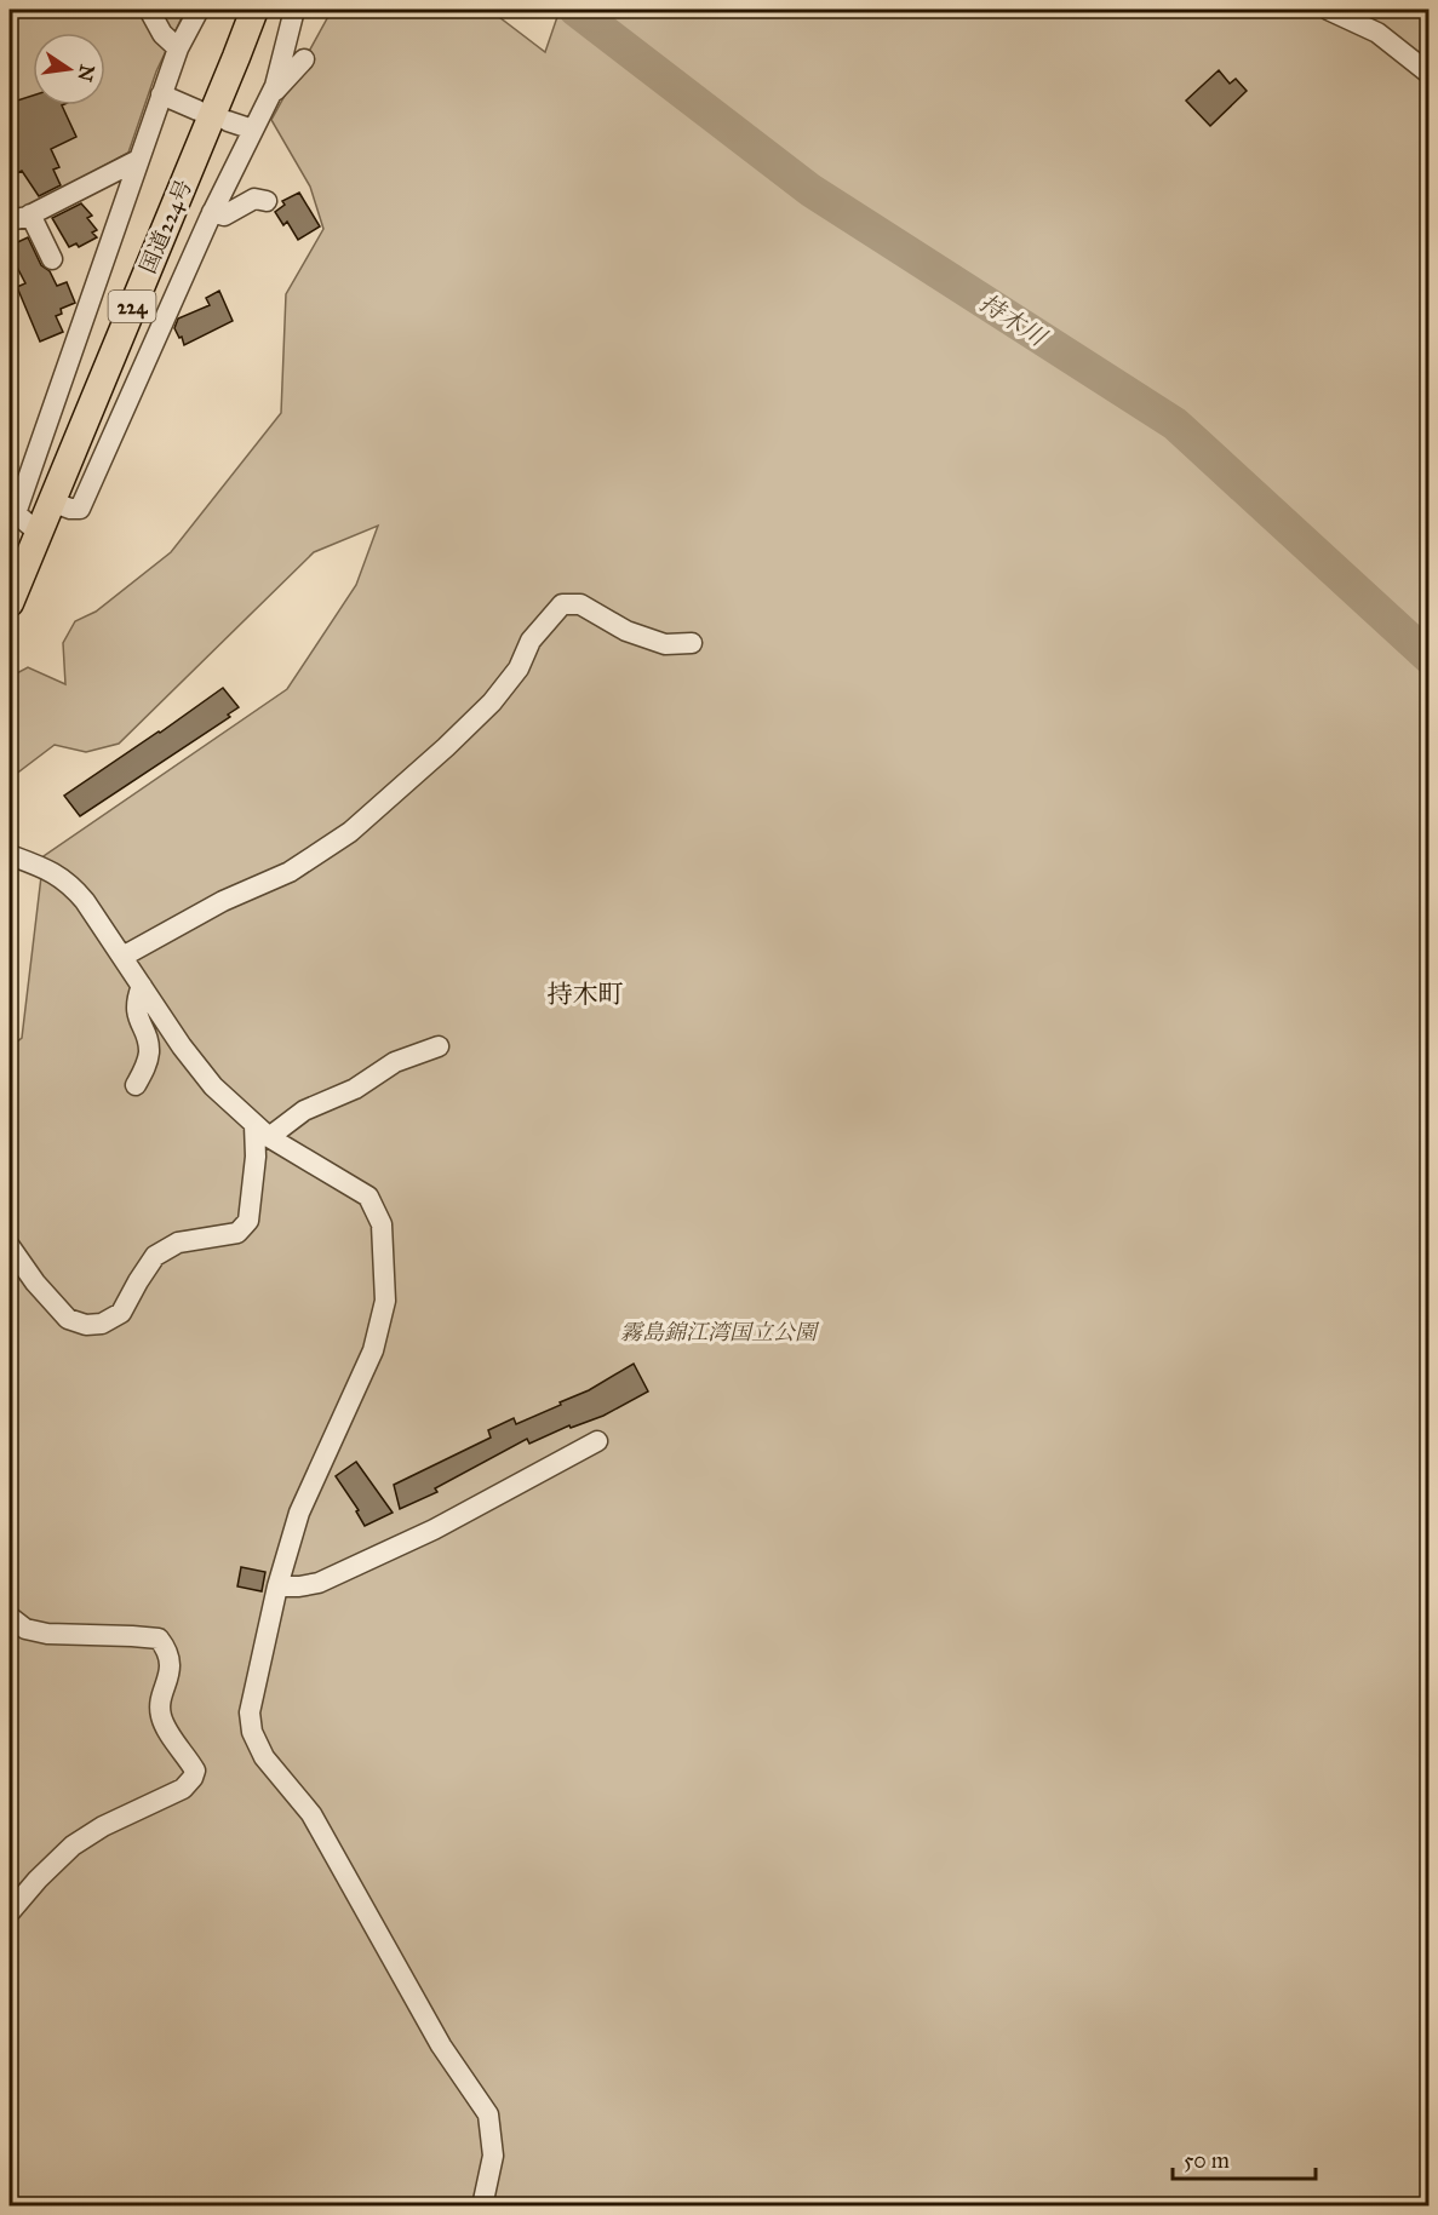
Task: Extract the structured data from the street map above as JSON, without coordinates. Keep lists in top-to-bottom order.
{
  "streets": {
    "highway": ["国道224号", "224"]
  },
  "districts": ["持木町"],
  "water": ["持木川"],
  "parks": ["霧島錦江湾国立公園"],
  "scale_bar": "50 m",
  "north": "right"
}
